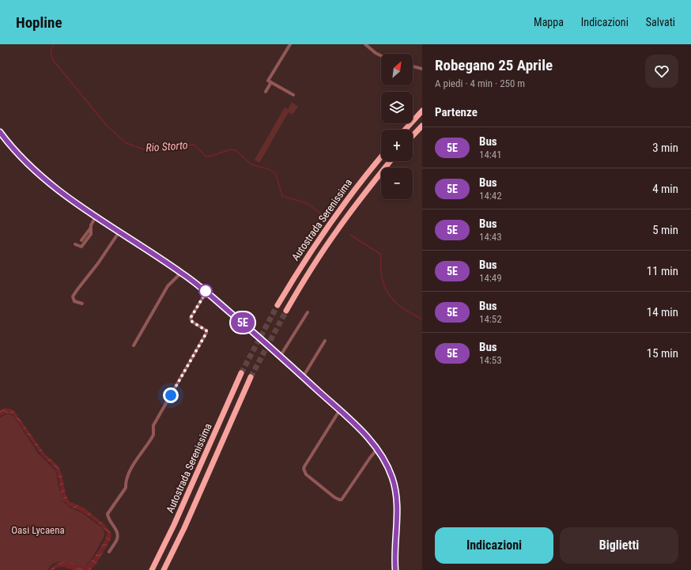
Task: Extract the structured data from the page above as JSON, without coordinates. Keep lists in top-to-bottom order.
{
  "streets": {
    "highway": ["Autostrada Serenissima"]
  },
  "water": ["Rio Storto"],
  "parks": ["Oasi Lycaena"],
  "lines": ["bus line 5E"],
  "north": "top right",
  "page": {
    "header": "Hopline",
    "nav": ["Mappa", "Indicazioni", "Salvati"],
    "on_map": "5E",
    "heading": [
      ["Robegano 25 Aprile", "A piedi · 4 min · 250 m"],
      "Partenze"
    ],
    "map_buttons": ["+", "−"],
    "list": [
      {
        "mark": "5E",
        "name": "Bus",
        "note": "14:41",
        "value": "3 min"
      },
      {
        "mark": "5E",
        "name": "Bus",
        "note": "14:42",
        "value": "4 min"
      },
      {
        "mark": "5E",
        "name": "Bus",
        "note": "14:43",
        "value": "5 min"
      },
      {
        "mark": "5E",
        "name": "Bus",
        "note": "14:49",
        "value": "11 min"
      },
      {
        "mark": "5E",
        "name": "Bus",
        "note": "14:52",
        "value": "14 min"
      },
      {
        "mark": "5E",
        "name": "Bus",
        "note": "14:53",
        "value": "15 min"
      }
    ],
    "buttons": ["Indicazioni", "Biglietti"]
  }
}
